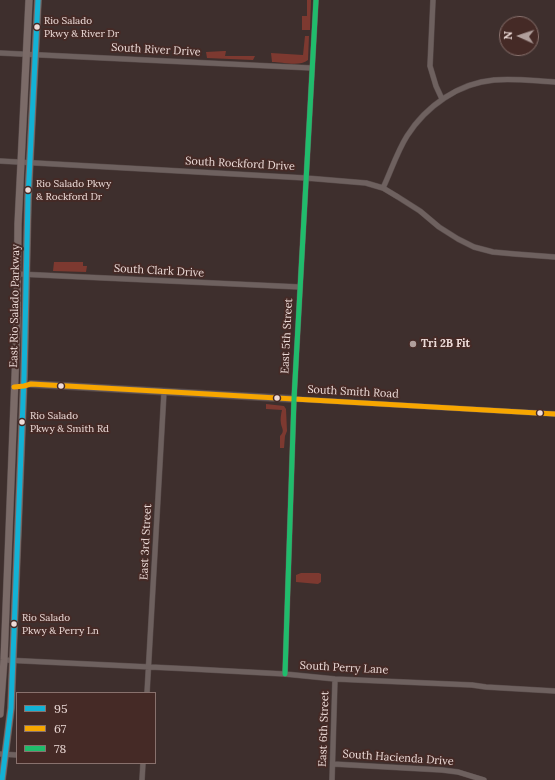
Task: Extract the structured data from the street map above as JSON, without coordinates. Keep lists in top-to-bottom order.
{
  "streets": {
    "main road": ["East Rio Salado Parkway"],
    "street": [
      "South River Drive",
      "South Rockford Drive",
      "South Clark Drive",
      "East 5th Street",
      "South Smith Road",
      "East 3rd Street",
      "South Perry Lane",
      "East 6th Street",
      "South Hacienda Drive"
    ]
  },
  "crossings": [
    ["South River Drive", "East Rio Salado Parkway"],
    ["South River Drive", "East 5th Street"],
    ["South Rockford Drive", "East Rio Salado Parkway"],
    ["South Rockford Drive", "East 5th Street"],
    ["South Clark Drive", "East Rio Salado Parkway"],
    ["South Clark Drive", "East 5th Street"],
    ["East Rio Salado Parkway", "South Smith Road"],
    ["East Rio Salado Parkway", "South Perry Lane"],
    ["East 5th Street", "South Smith Road"],
    ["East 5th Street", "South Perry Lane"],
    ["South Smith Road", "East 3rd Street"],
    ["East 3rd Street", "South Perry Lane"],
    ["South Perry Lane", "East 6th Street"],
    ["East 6th Street", "South Hacienda Drive"]
  ],
  "places": [
    "Rio Salado Pkwy & River Dr",
    "Rio Salado Pkwy & Rockford Dr",
    "Tri 2B Fit",
    "Rio Salado Pkwy & Smith Rd",
    "Rio Salado Pkwy & Perry Ln"
  ],
  "lines": ["transit line 95", "transit line 78", "transit line 67"],
  "legend": ["95", "67", "78"],
  "north": "left"
}
